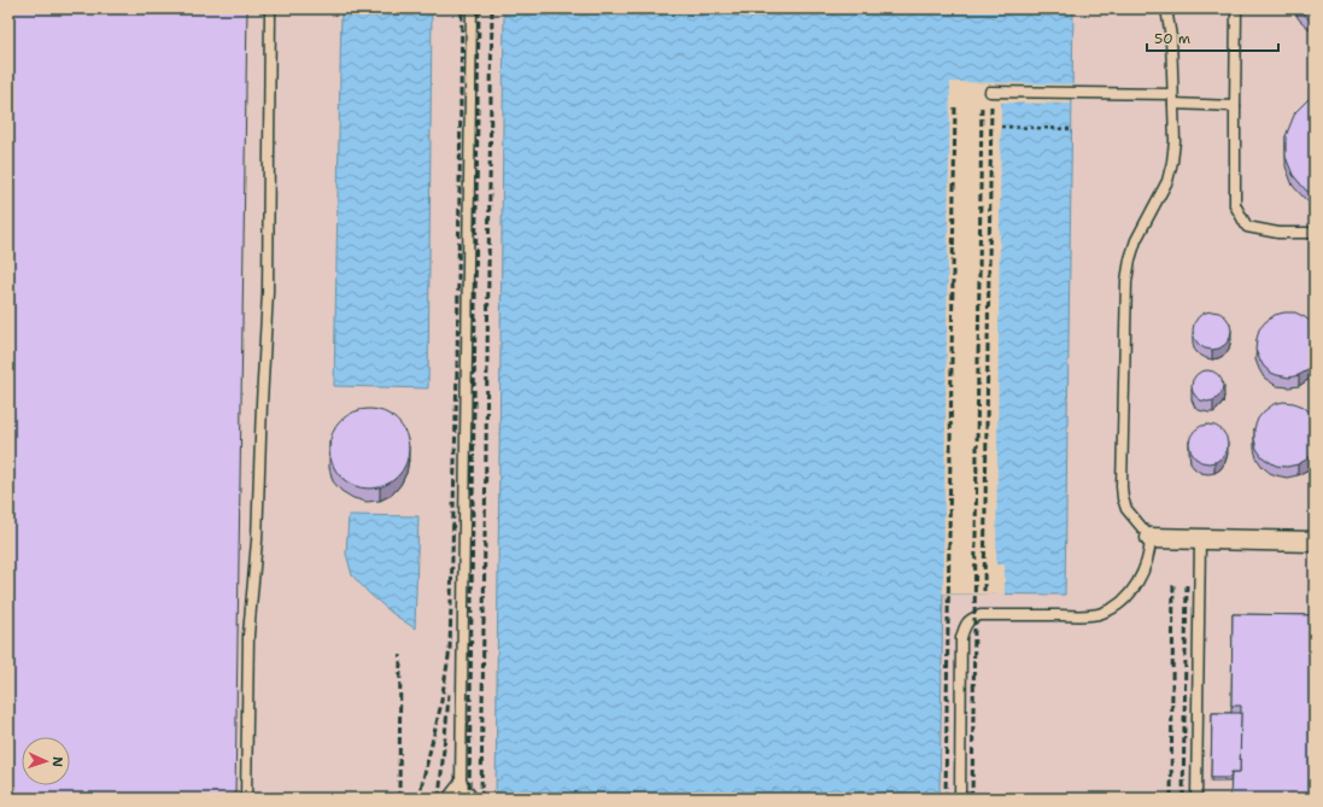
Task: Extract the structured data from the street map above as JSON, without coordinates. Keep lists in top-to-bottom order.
{
  "scale_bar": "50 m",
  "north": "right"
}
